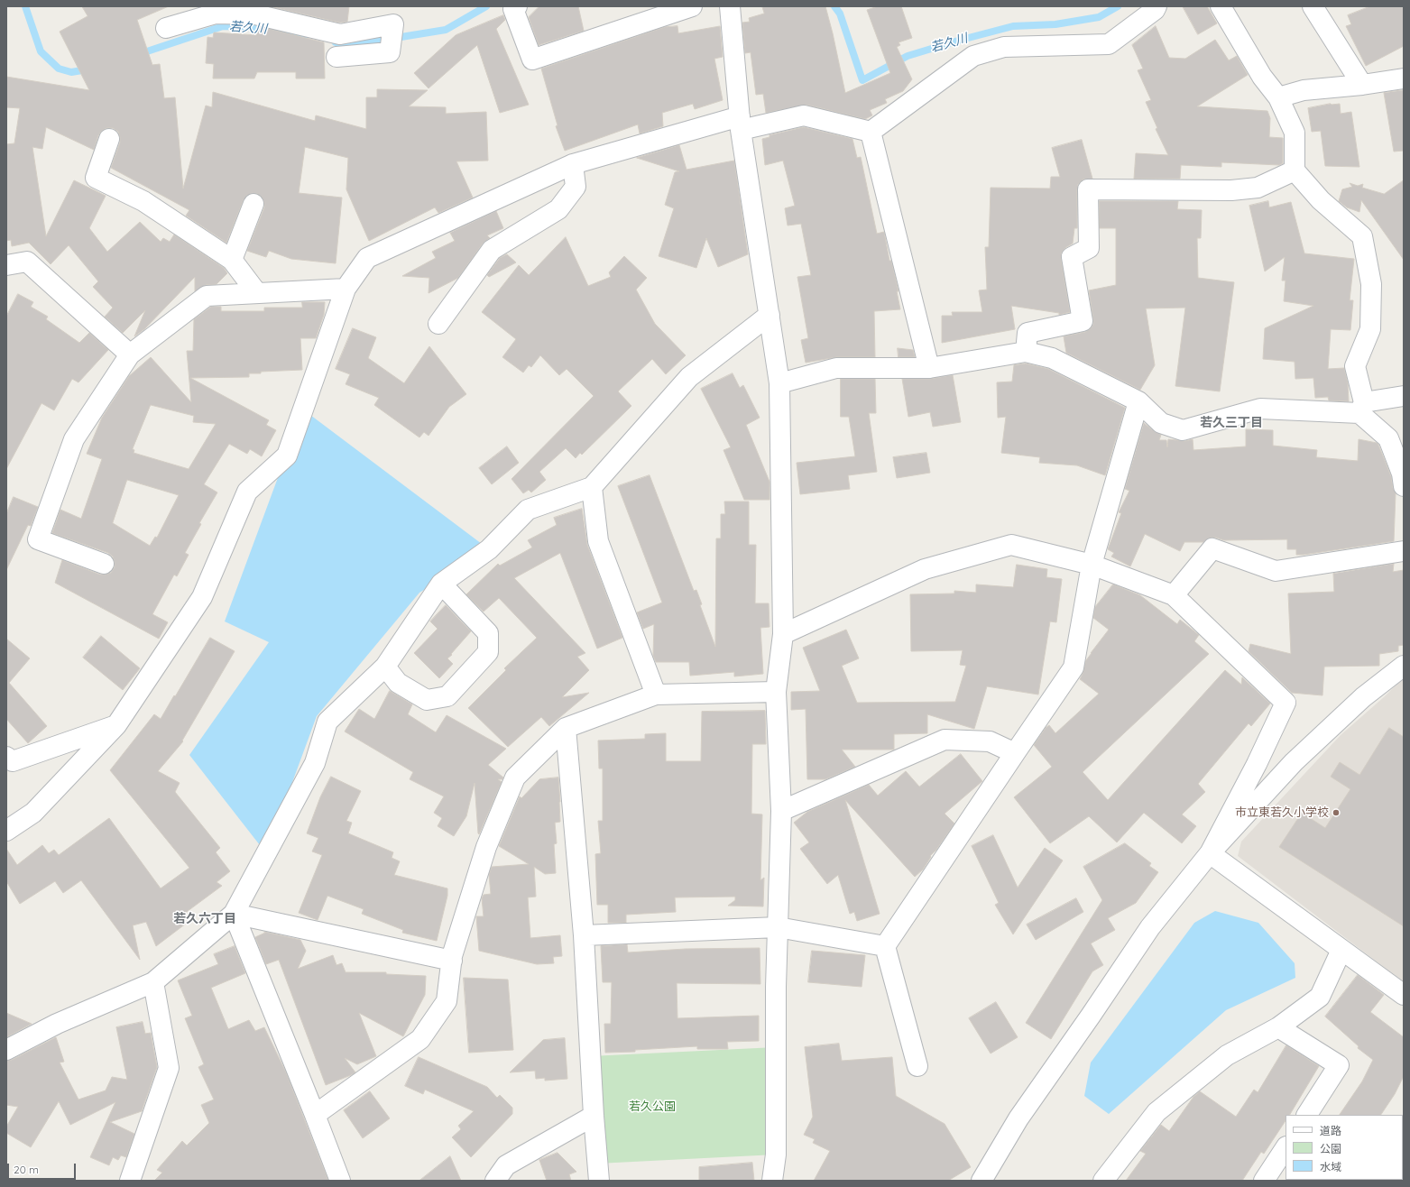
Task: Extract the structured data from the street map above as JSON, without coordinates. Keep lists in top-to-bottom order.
{
  "districts": ["若久三丁目", "若久六丁目"],
  "water": ["若久川"],
  "parks": ["若久公園"],
  "places": ["市立東若久小学校"],
  "legend": ["道路", "公園", "水域"],
  "scale_bar": "20 m"
}
